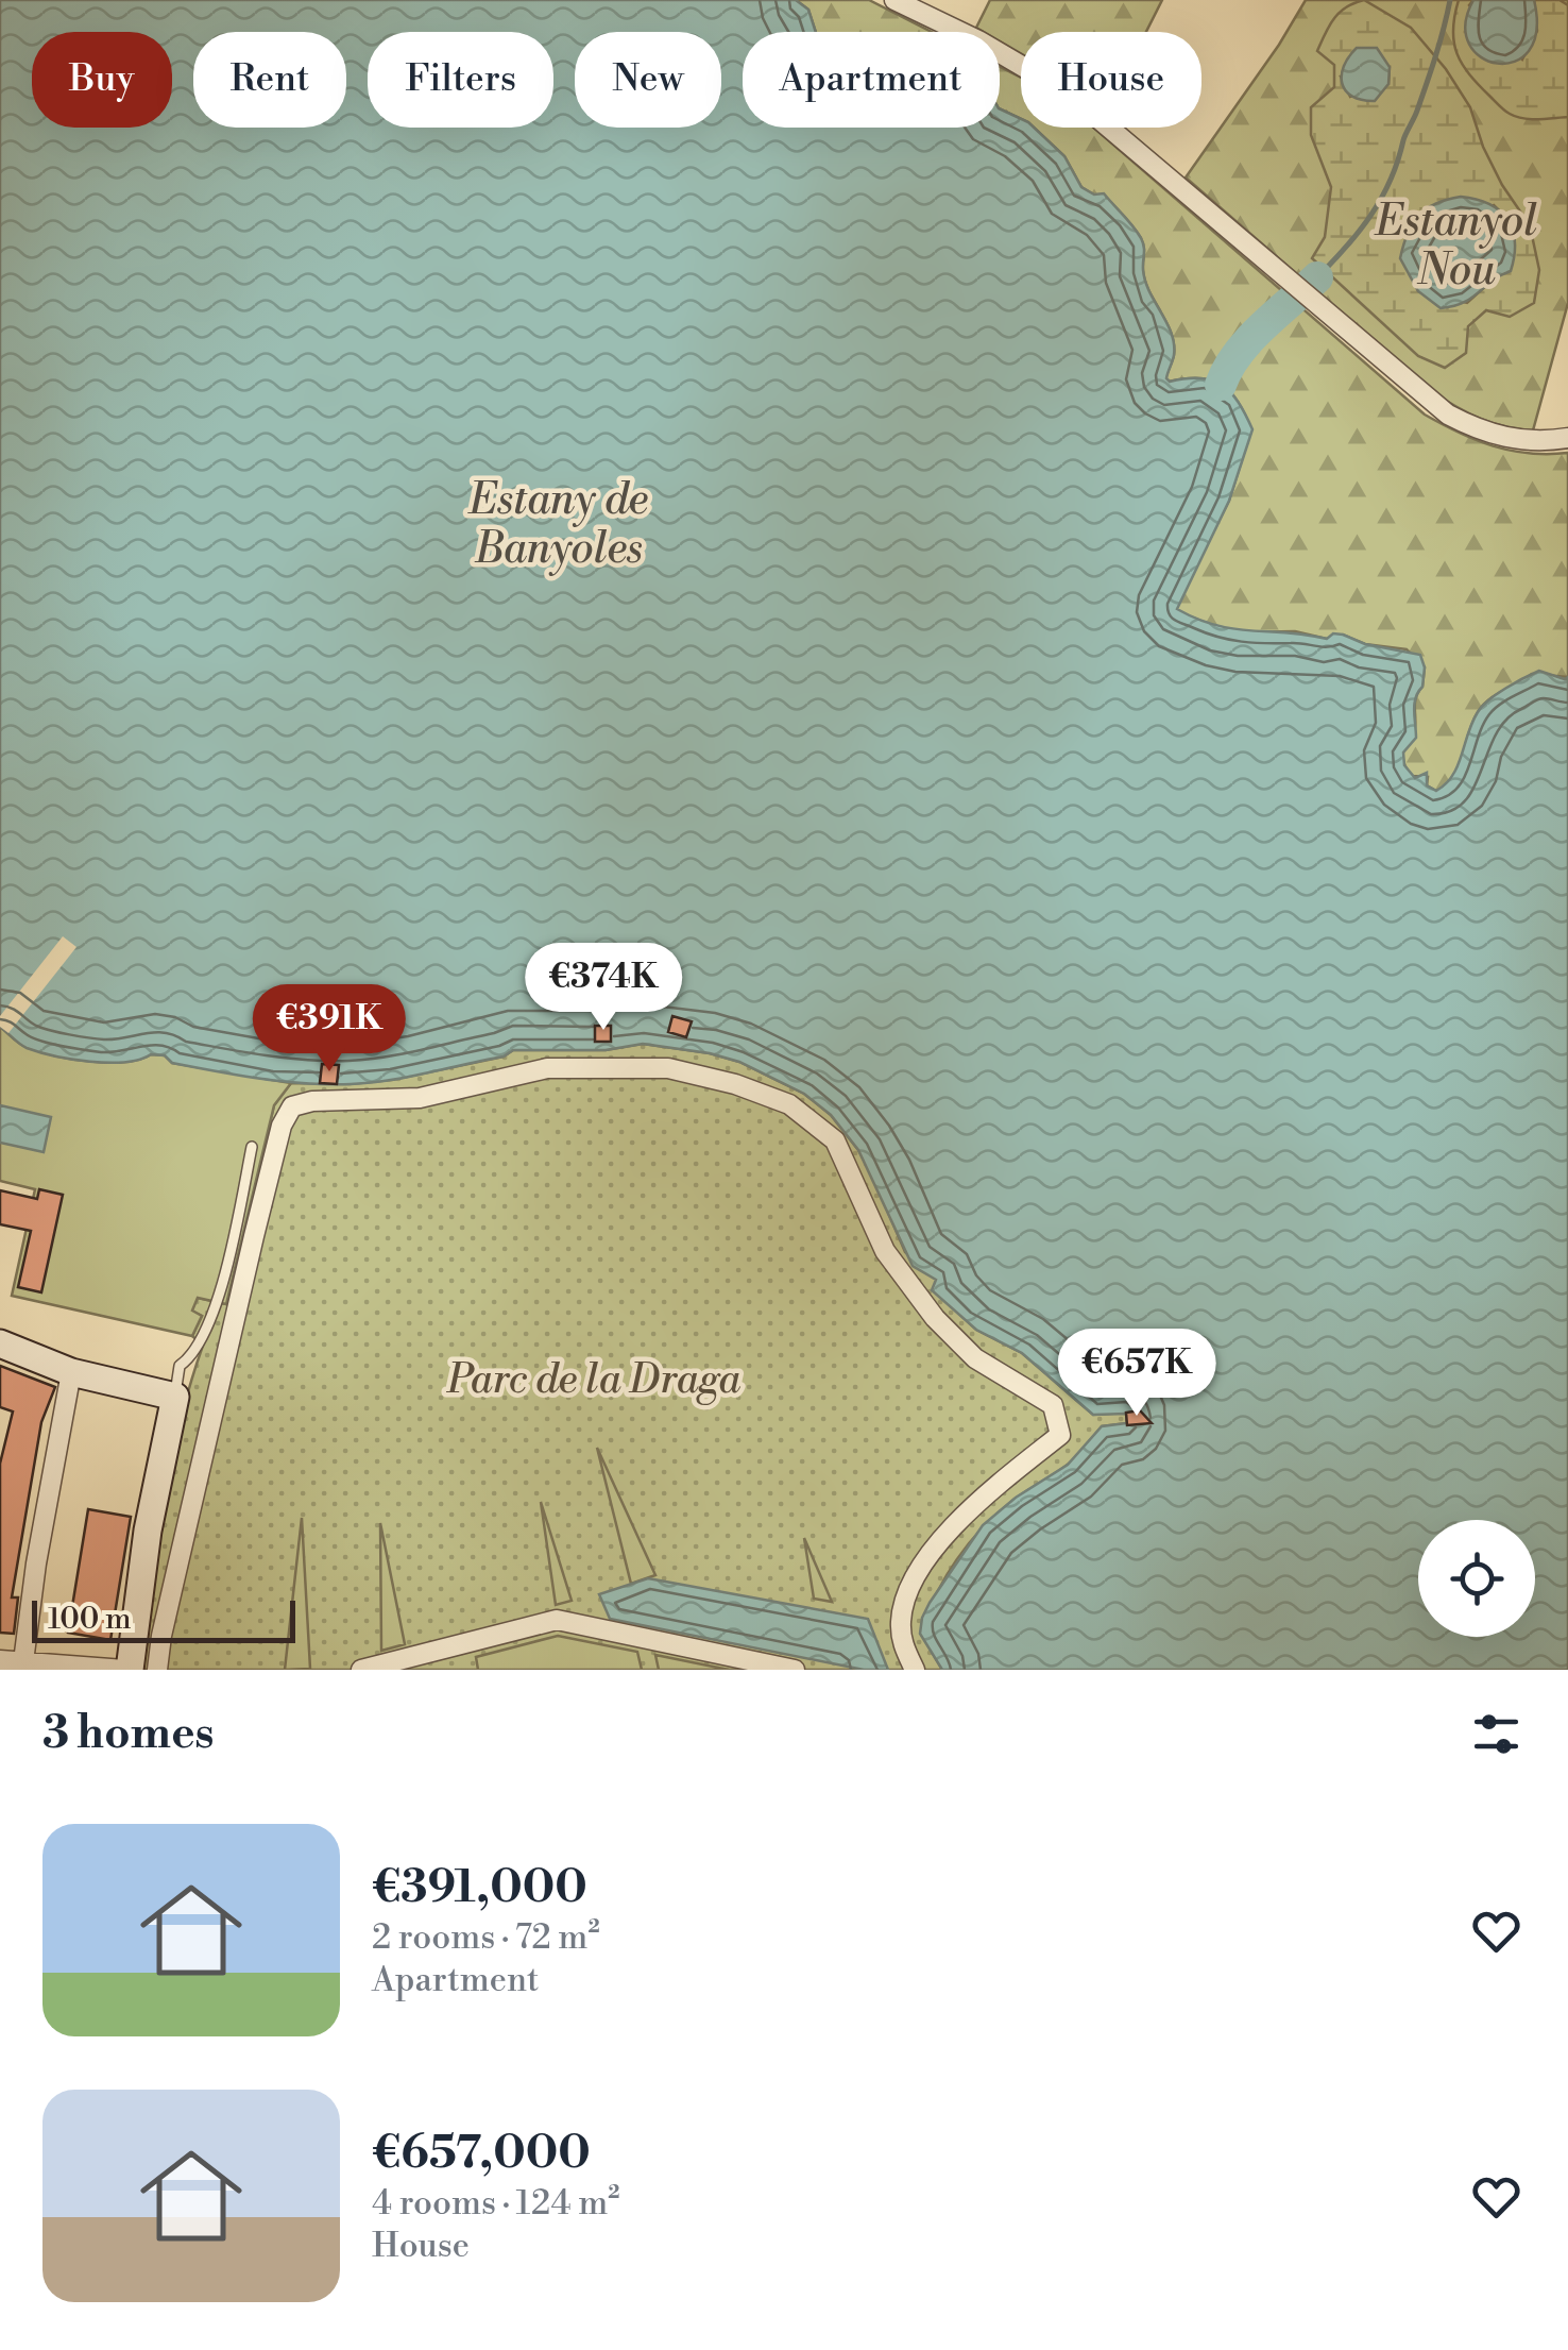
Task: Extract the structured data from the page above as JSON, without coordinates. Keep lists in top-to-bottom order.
{
  "water": ["Estanyol Nou", "Estany de Banyoles"],
  "parks": ["Parc de la Draga"],
  "scale_bar": "100 m",
  "page": {
    "chip": [
      "Buy",
      "Rent",
      "Filters",
      "New",
      "Apartment",
      "House"
    ],
    "price": ["€374K", "€391K", "€657K"],
    "scale": "100 m",
    "heading": "3 homes",
    "list": [
      {
        "name": "€391,000",
        "note": "2 rooms · 72 m² · Apartment"
      },
      {
        "name": "€657,000",
        "note": "4 rooms · 124 m² · House"
      }
    ]
  }
}
